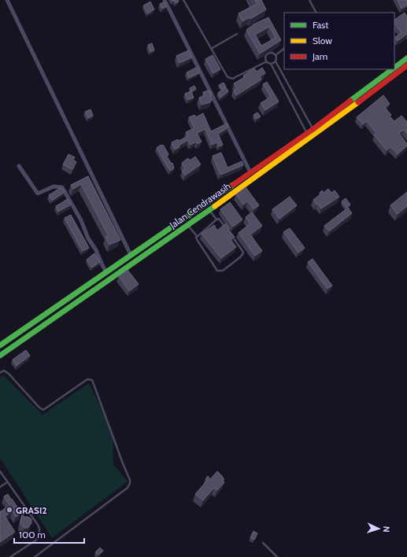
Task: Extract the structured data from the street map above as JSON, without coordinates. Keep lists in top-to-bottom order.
{
  "streets": {
    "main road": ["Jalan Cendrawasih"]
  },
  "places": ["GRASI2"],
  "legend": ["Fast", "Slow", "Jam"],
  "scale_bar": "100 m",
  "north": "right"
}
